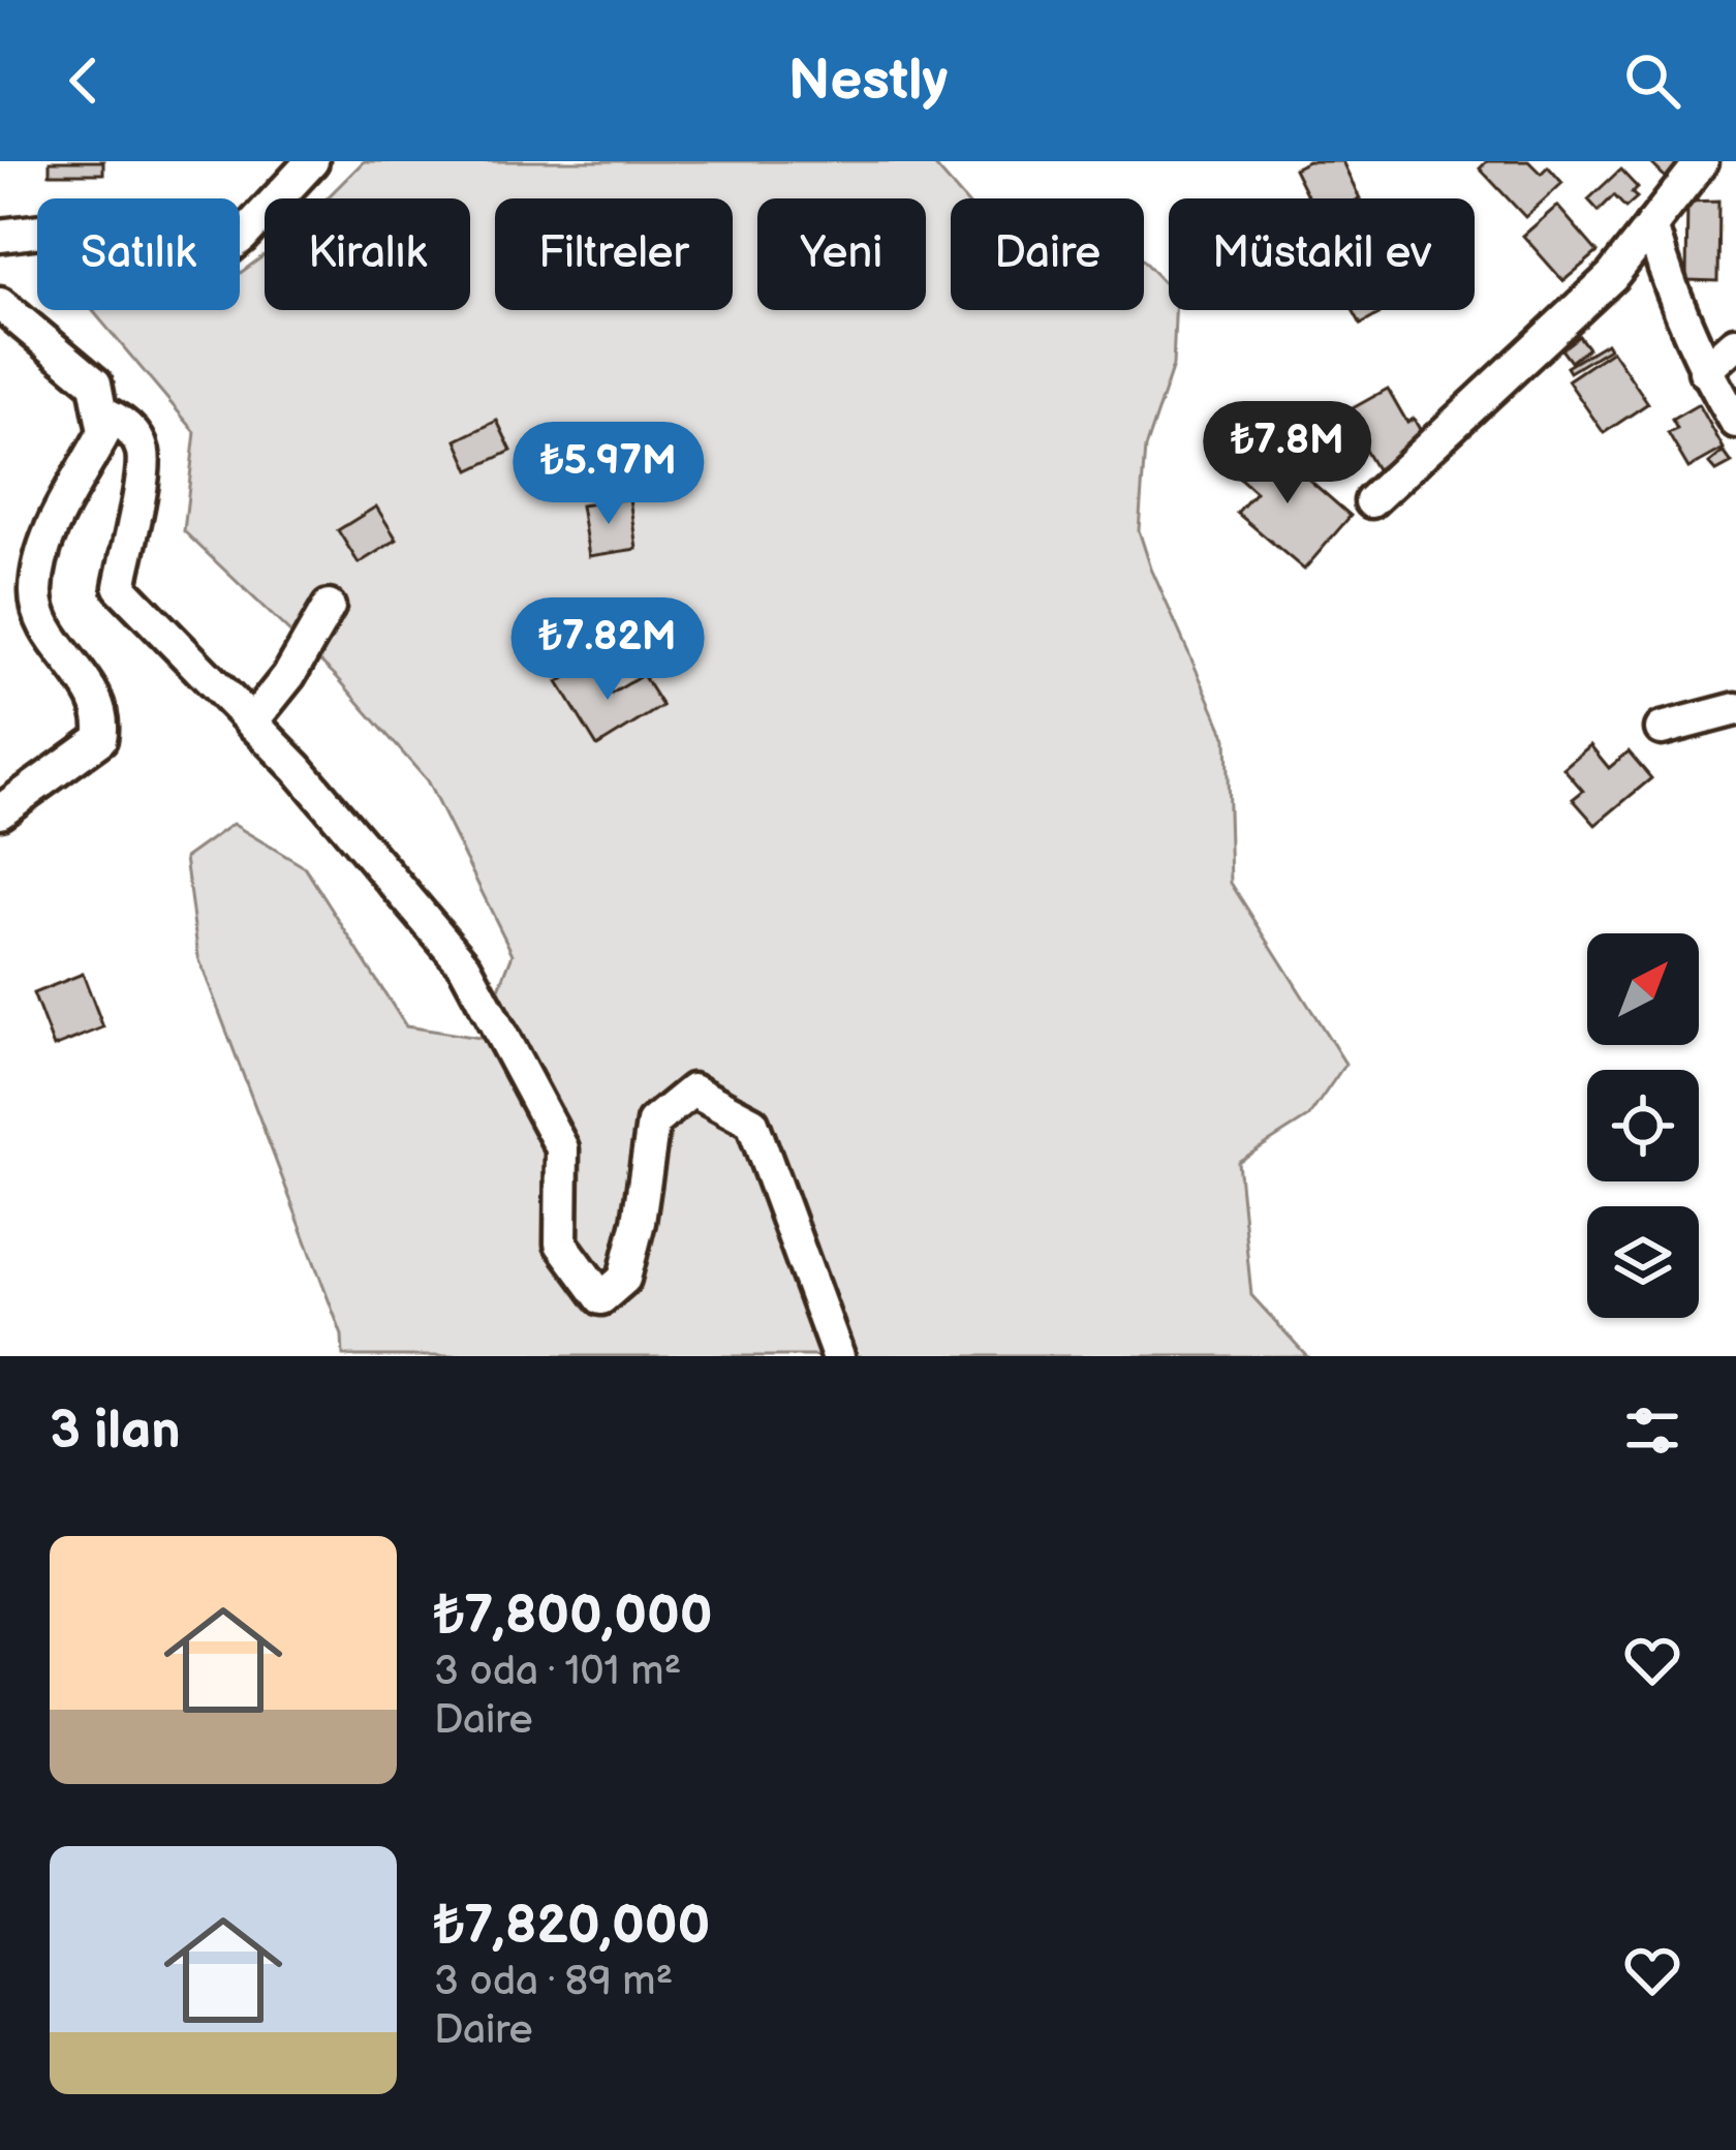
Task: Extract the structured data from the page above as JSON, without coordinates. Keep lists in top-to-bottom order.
{
  "north": "top right",
  "page": {
    "header": "Nestly",
    "chip": [
      "Satılık",
      "Kiralık",
      "Filtreler",
      "Yeni",
      "Daire",
      "Müstakil ev"
    ],
    "price": ["₺7.8M", "₺5.97M", "₺7.82M"],
    "heading": "3 ilan",
    "list": [
      {
        "name": "₺7,800,000",
        "note": "3 oda · 101 m² · Daire"
      },
      {
        "name": "₺7,820,000",
        "note": "3 oda · 89 m² · Daire"
      }
    ]
  }
}
